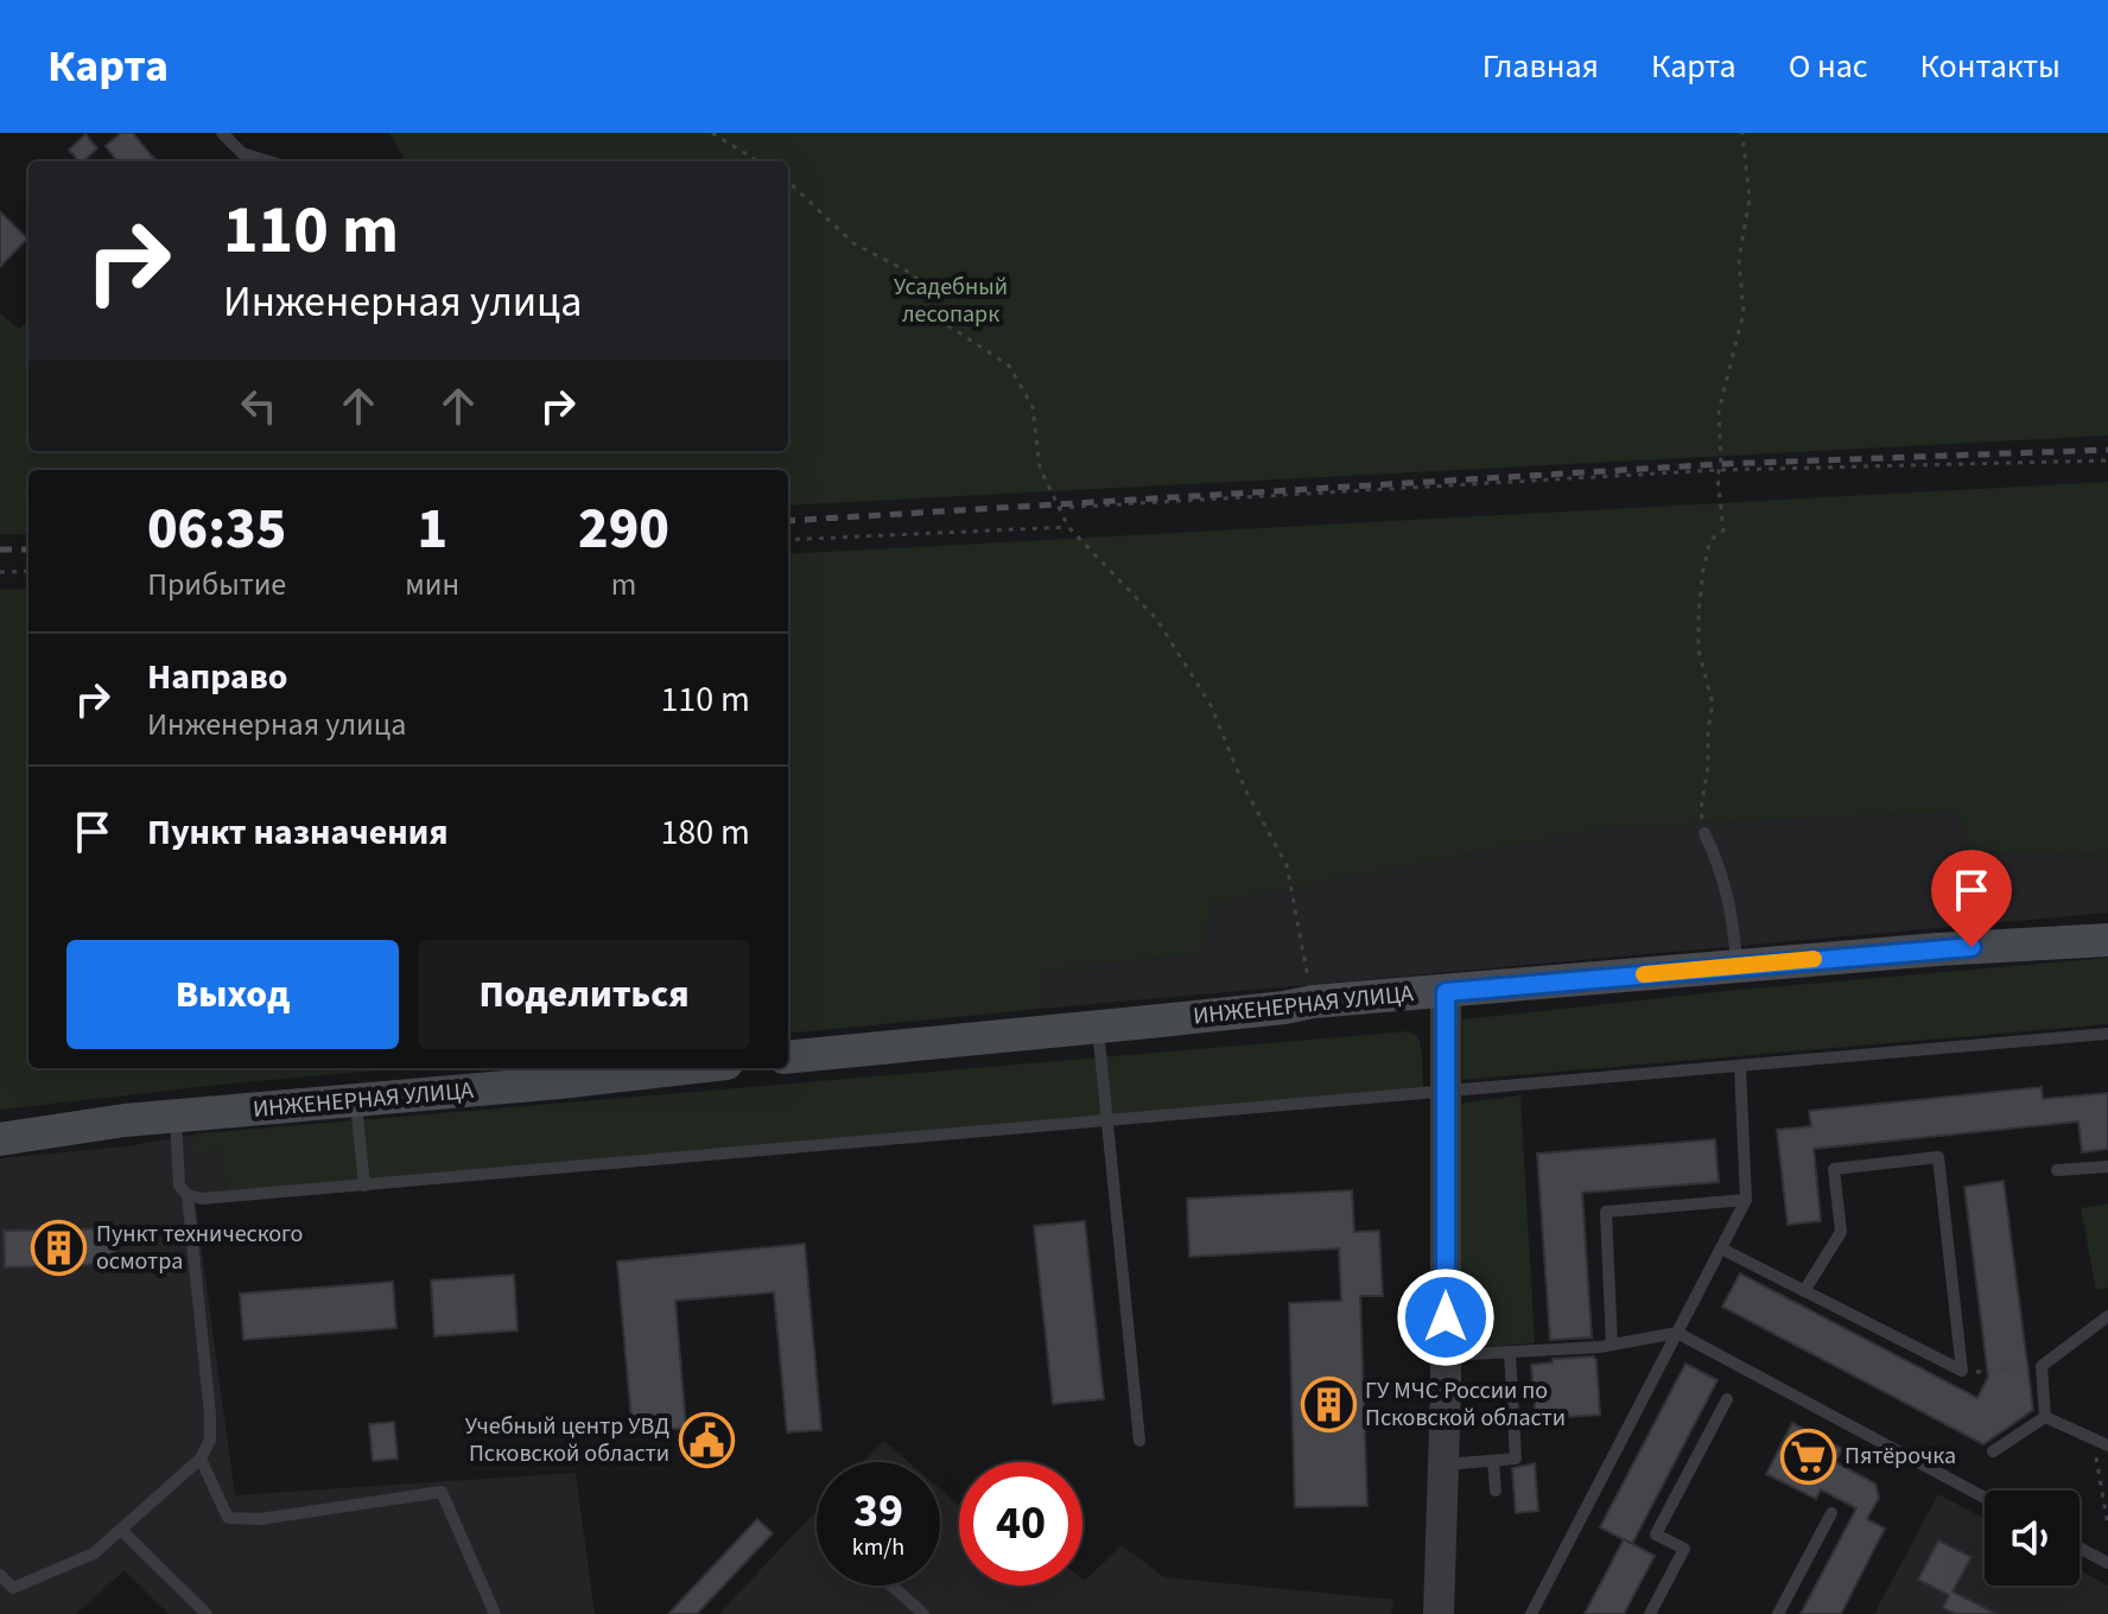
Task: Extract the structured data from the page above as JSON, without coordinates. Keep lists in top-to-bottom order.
{
  "streets": {
    "main road": ["ИНЖЕНЕРНАЯ УЛИЦА"]
  },
  "parks": ["Усадебный лесопарк"],
  "places": {
    "building": ["Пункт технического осмотра", "ГУ МЧС России по Псковской области"],
    "public building": ["Учебный центр УВД Псковской области"],
    "supermarket": ["Пятёрочка"]
  },
  "page": {
    "header": "Карта",
    "nav": [
      "Главная",
      "Карта",
      "О нас",
      "Контакты"
    ],
    "turn": ["110 m", "Инженерная улица"],
    "eta": [
      "06:35",
      "Прибытие",
      "1",
      "мин",
      "290",
      "m"
    ],
    "list": [
      {
        "name": "Направо",
        "note": "Инженерная улица",
        "value": "110 m"
      },
      {
        "name": "Пункт назначения",
        "value": "180 m"
      }
    ],
    "buttons": ["Выход", "Поделиться"],
    "speed": "39 km/h",
    "limit": "40"
  }
}
